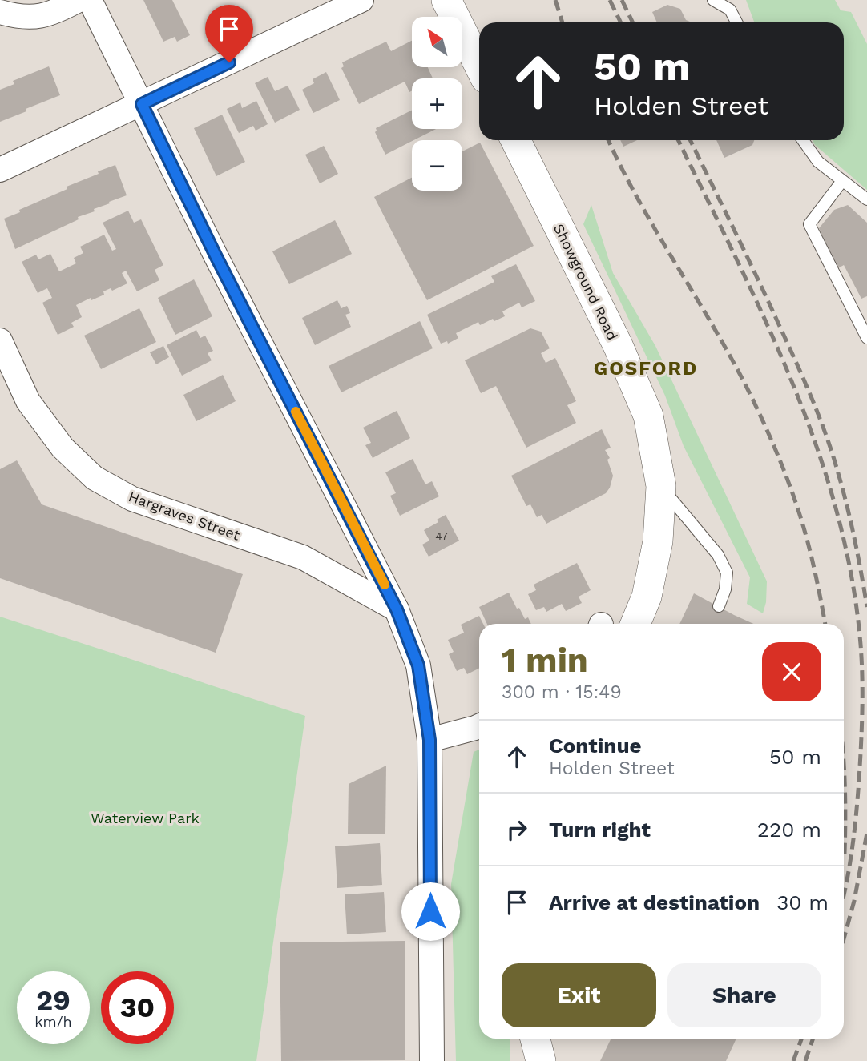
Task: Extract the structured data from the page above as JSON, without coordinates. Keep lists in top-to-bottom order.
{
  "streets": {
    "street": ["Showground Road", "Hargraves Street"]
  },
  "districts": ["GOSFORD"],
  "parks": ["Waterview Park"],
  "house_numbers": ["47"],
  "north": "top left",
  "page": {
    "map_buttons": ["+", "−"],
    "turn": ["50 m", "Holden Street"],
    "heading": ["1 min", "300 m · 15:49"],
    "list": [
      {
        "name": "Continue",
        "note": "Holden Street",
        "value": "50 m"
      },
      {
        "name": "Turn right",
        "value": "220 m"
      },
      {
        "name": "Arrive at destination",
        "value": "30 m"
      }
    ],
    "buttons": ["Exit", "Share"],
    "speed": "29 km/h",
    "limit": "30"
  }
}
